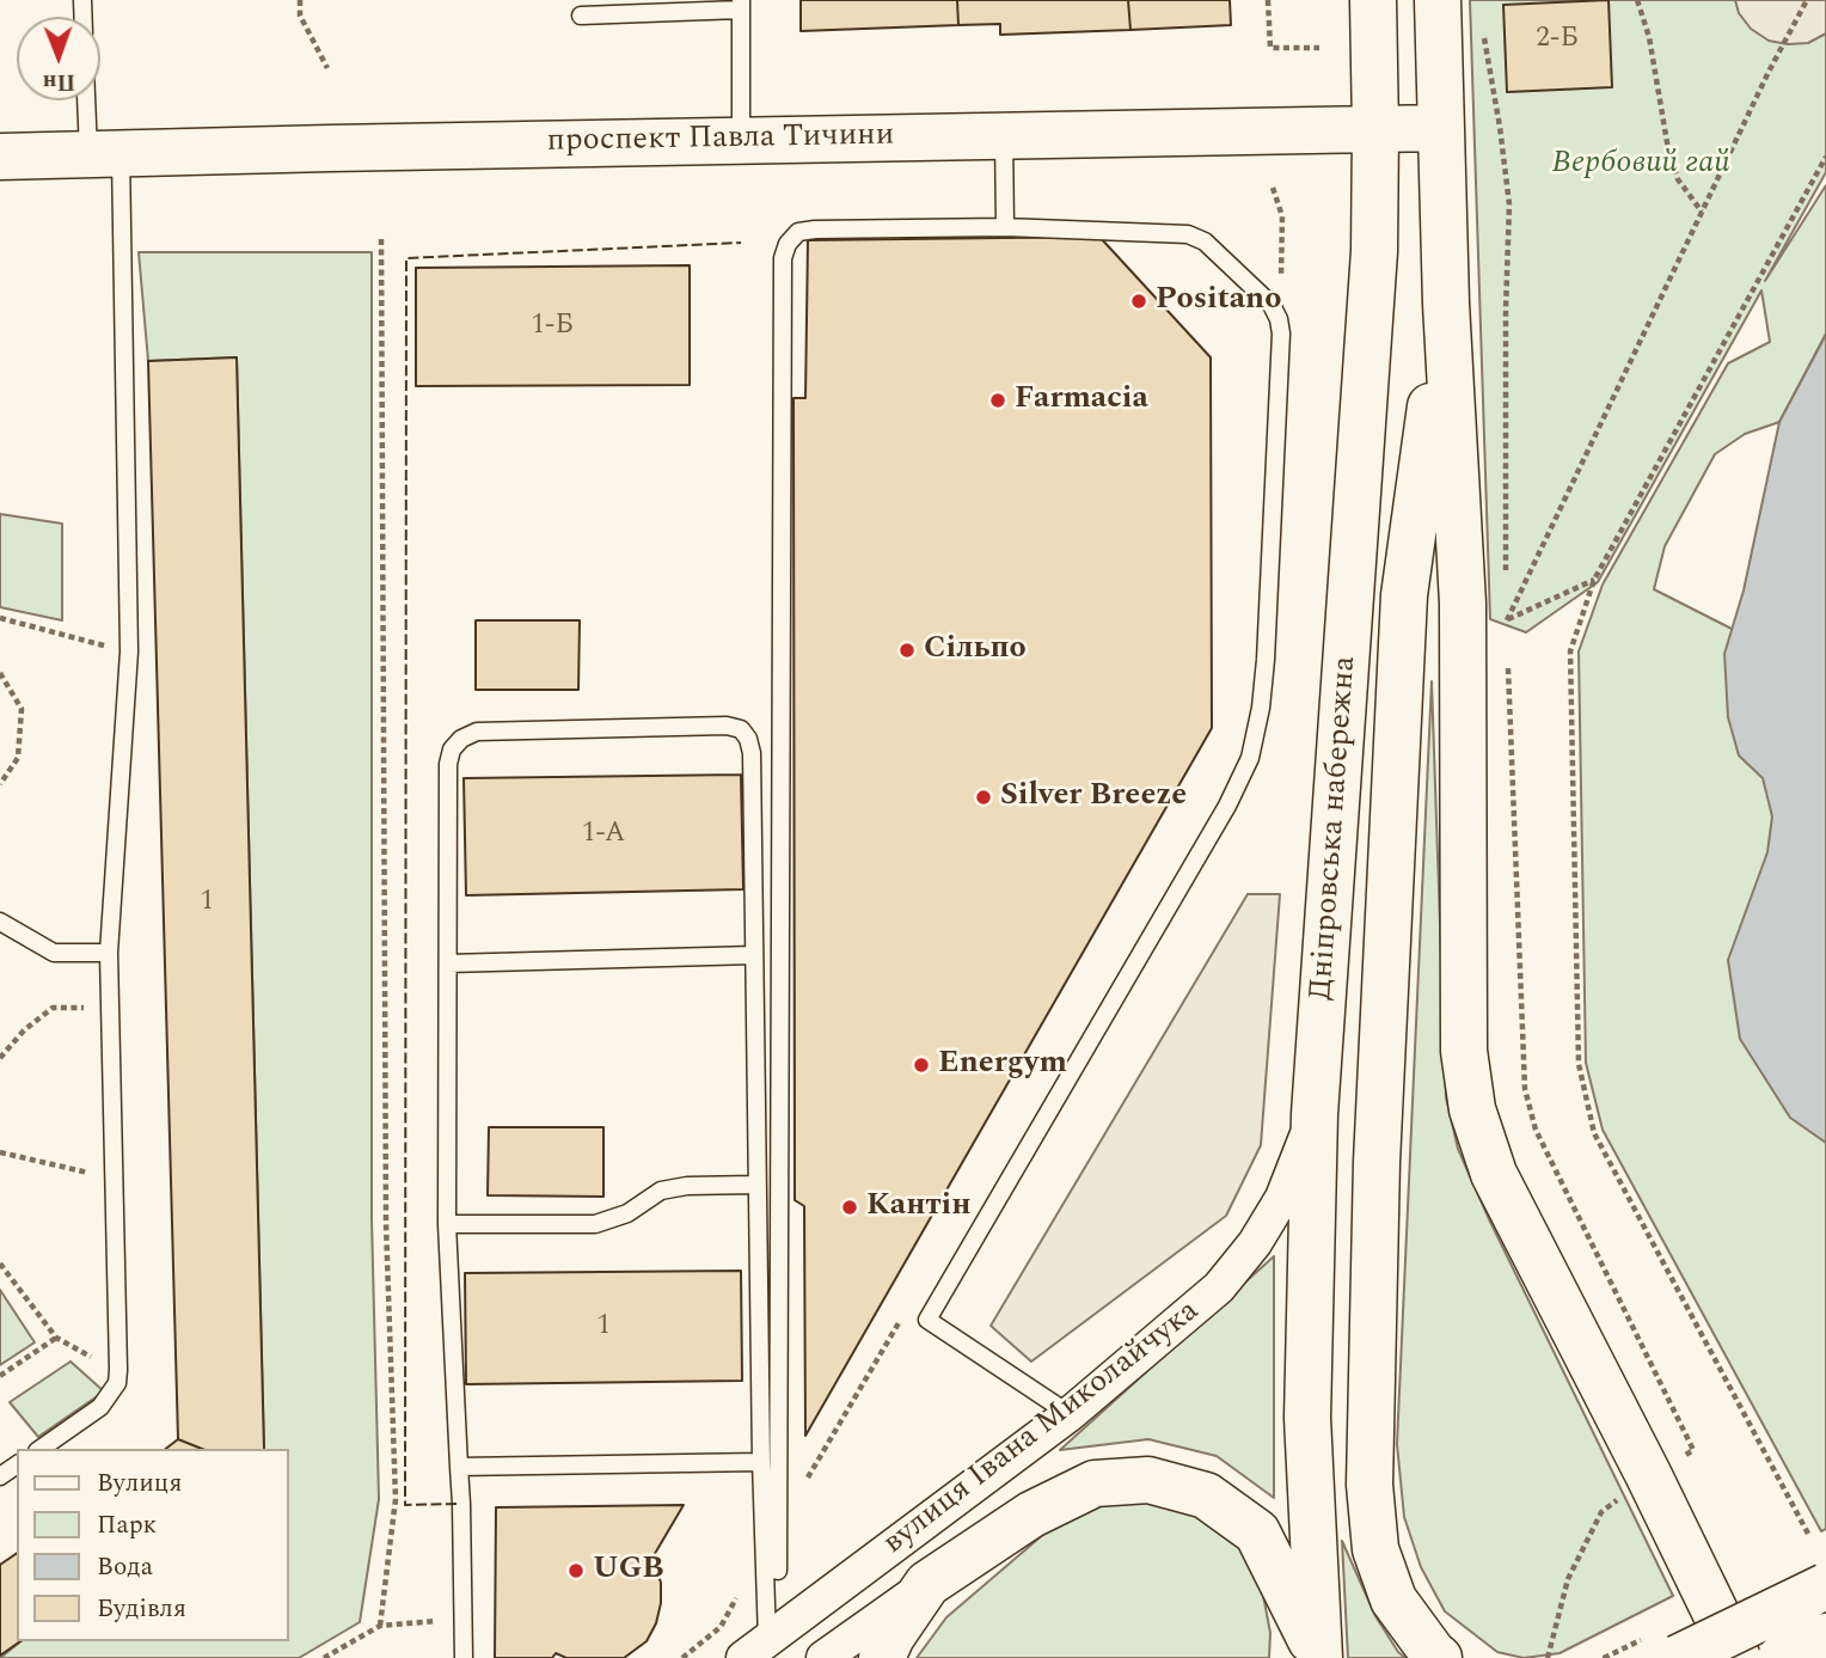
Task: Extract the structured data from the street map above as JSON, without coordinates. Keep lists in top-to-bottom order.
{
  "streets": {
    "main road": ["проспект Павла Тичини", "Дніпровська набережна", "вулиця Івана Миколайчука"]
  },
  "crossings": [
    ["проспект Павла Тичини", "Дніпровська набережна"],
    ["Дніпровська набережна", "вулиця Івана Миколайчука"]
  ],
  "parks": ["Вербовий гай"],
  "places": [
    "Positano",
    "Farmacia",
    "Сільпо",
    "Silver Breeze",
    "Energym",
    "Кантін",
    "UGB"
  ],
  "house_numbers": [
    "2-Б",
    "1-Б",
    "1-А",
    "1",
    "1"
  ],
  "legend": [
    "Вулиця",
    "Парк",
    "Вода",
    "Будівля"
  ],
  "north": "bottom"
}
